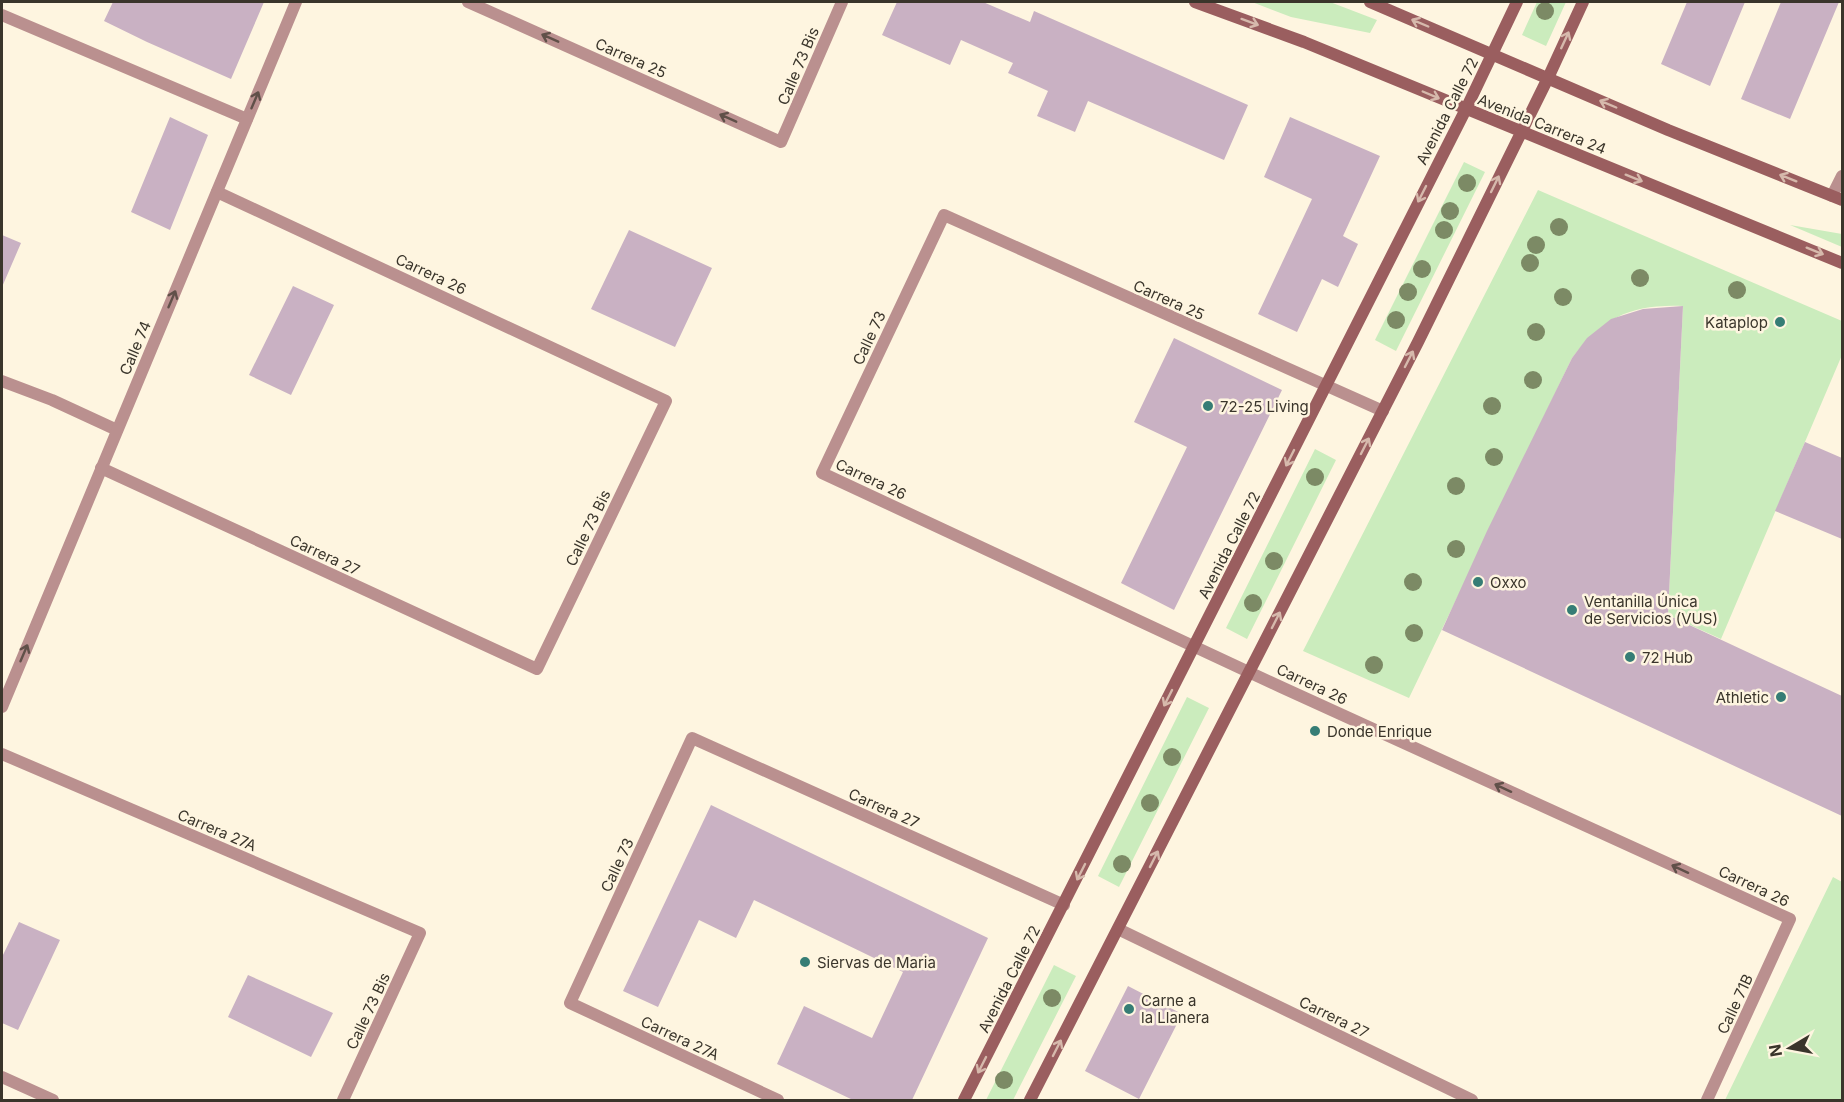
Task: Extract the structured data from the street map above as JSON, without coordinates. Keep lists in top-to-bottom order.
{
  "streets": {
    "main road": ["Avenida Calle 72", "Avenida Carrera 24"],
    "street": [
      "Carrera 25",
      "Calle 73 Bis",
      "Carrera 26",
      "Calle 73",
      "Calle 74",
      "Carrera 27",
      "Carrera 27A",
      "Calle 71B"
    ]
  },
  "crossings": [
    ["Carrera 25", "Calle 73 Bis"],
    ["Carrera 25", "Avenida Calle 72"],
    ["Carrera 25", "Calle 73"],
    ["Calle 73 Bis", "Carrera 26"],
    ["Calle 73 Bis", "Carrera 27"],
    ["Calle 73 Bis", "Carrera 27A"],
    ["Avenida Calle 72", "Avenida Carrera 24"],
    ["Avenida Calle 72", "Carrera 26"],
    ["Avenida Calle 72", "Carrera 27"],
    ["Carrera 26", "Calle 73"],
    ["Carrera 26", "Calle 74"],
    ["Carrera 26", "Calle 71B"],
    ["Calle 73", "Carrera 27"],
    ["Calle 73", "Carrera 27A"],
    ["Calle 74", "Carrera 27"]
  ],
  "one_way": ["Carrera 25", "Carrera 26", "Calle 74"],
  "places": [
    "Kataplop",
    "72-25 Living",
    "Oxxo",
    "Ventanilla Única de Servicios (VUS)",
    "72 Hub",
    "Athletic",
    "Donde Enrique",
    "Siervas de Maria",
    "Carne a la Llanera"
  ],
  "north": "left"
}
